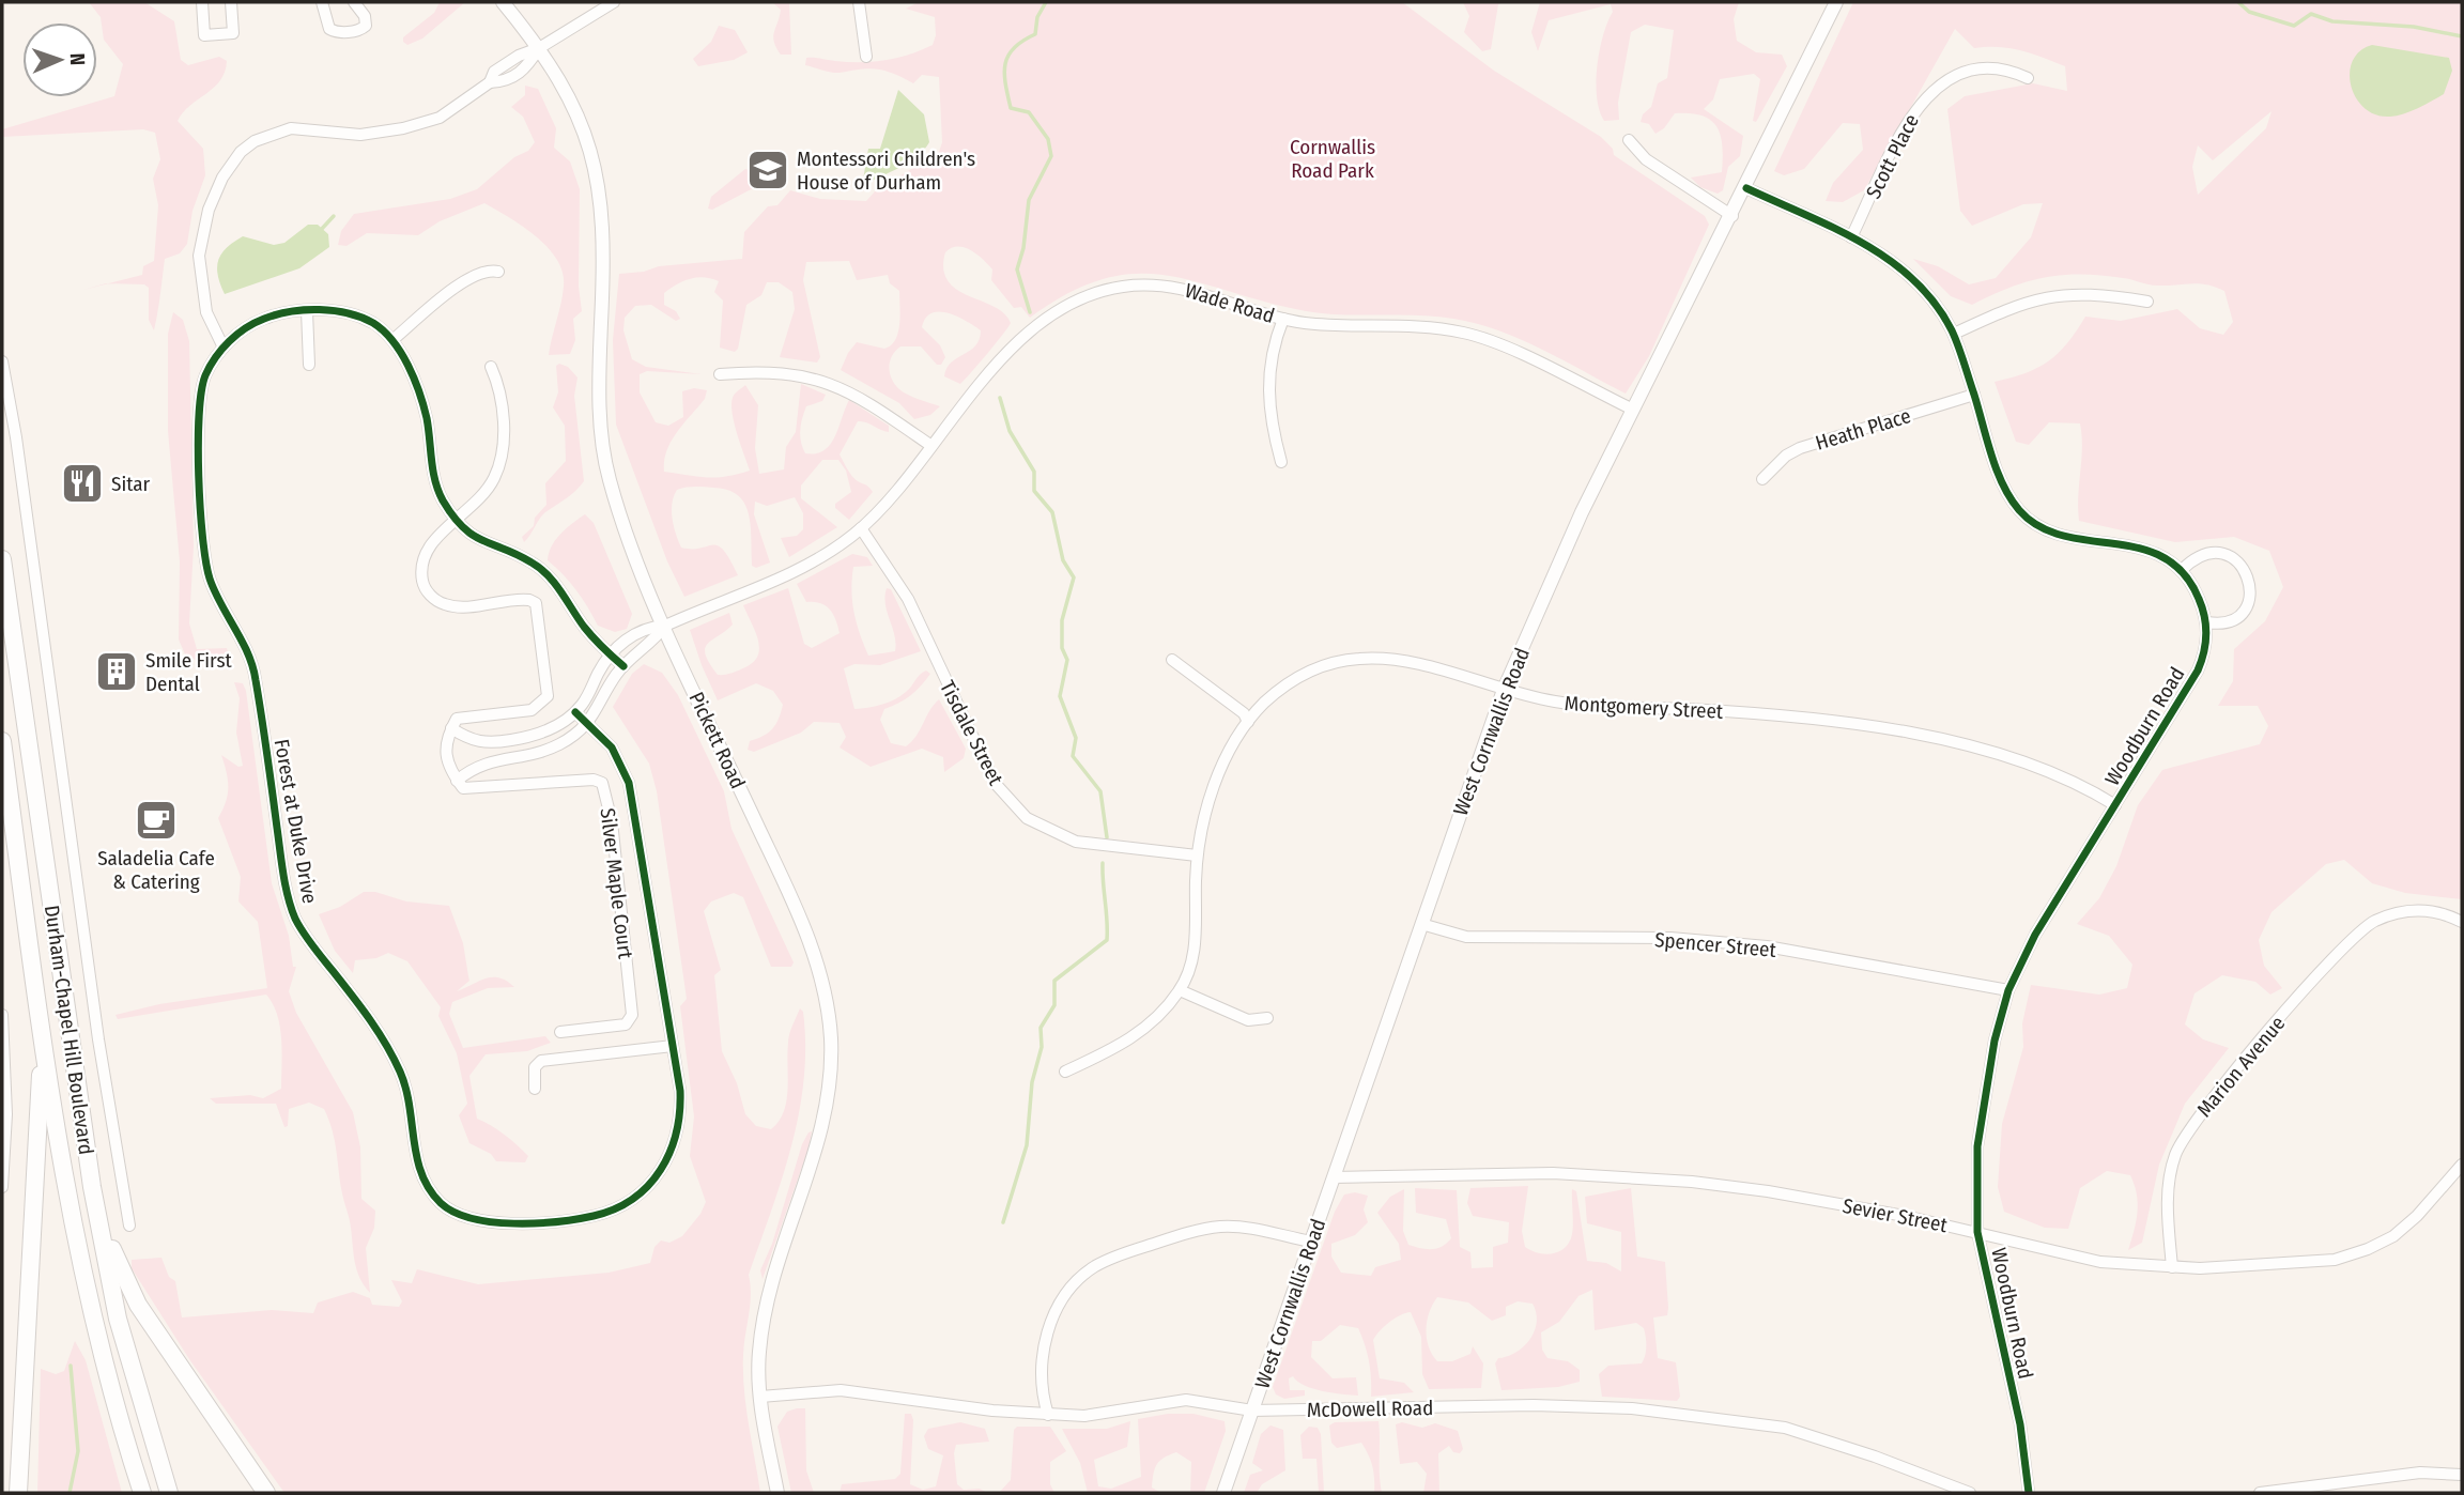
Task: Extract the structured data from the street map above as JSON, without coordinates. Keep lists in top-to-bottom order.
{
  "streets": {
    "main road": ["Durham-Chapel Hill Boulevard"],
    "street": [
      "Scott Place",
      "Wade Road",
      "Heath Place",
      "Montgomery Street",
      "Woodburn Road",
      "West Cornwallis Road",
      "Tisdale Street",
      "Pickett Road",
      "Forest at Duke Drive",
      "Silver Maple Court",
      "Spencer Street",
      "Marion Avenue",
      "Sevier Street",
      "McDowell Road"
    ]
  },
  "crossings": [
    ["Wade Road", "West Cornwallis Road"],
    ["Wade Road", "Tisdale Street"],
    ["Wade Road", "Pickett Road"],
    ["Montgomery Street", "Woodburn Road"],
    ["Montgomery Street", "West Cornwallis Road"],
    ["Montgomery Street", "Tisdale Street"],
    ["Woodburn Road", "Spencer Street"],
    ["Woodburn Road", "Sevier Street"],
    ["West Cornwallis Road", "Spencer Street"],
    ["West Cornwallis Road", "Sevier Street"],
    ["West Cornwallis Road", "McDowell Road"],
    ["Pickett Road", "McDowell Road"],
    ["Marion Avenue", "Sevier Street"]
  ],
  "parks": ["Cornwallis Road Park"],
  "places": {
    "school or university": ["Montessori Children's House of Durham"],
    "restaurant": ["Sitar"],
    "building": ["Smile First Dental"],
    "cafe": ["Saladelia Cafe & Catering"]
  },
  "north": "right"
}
